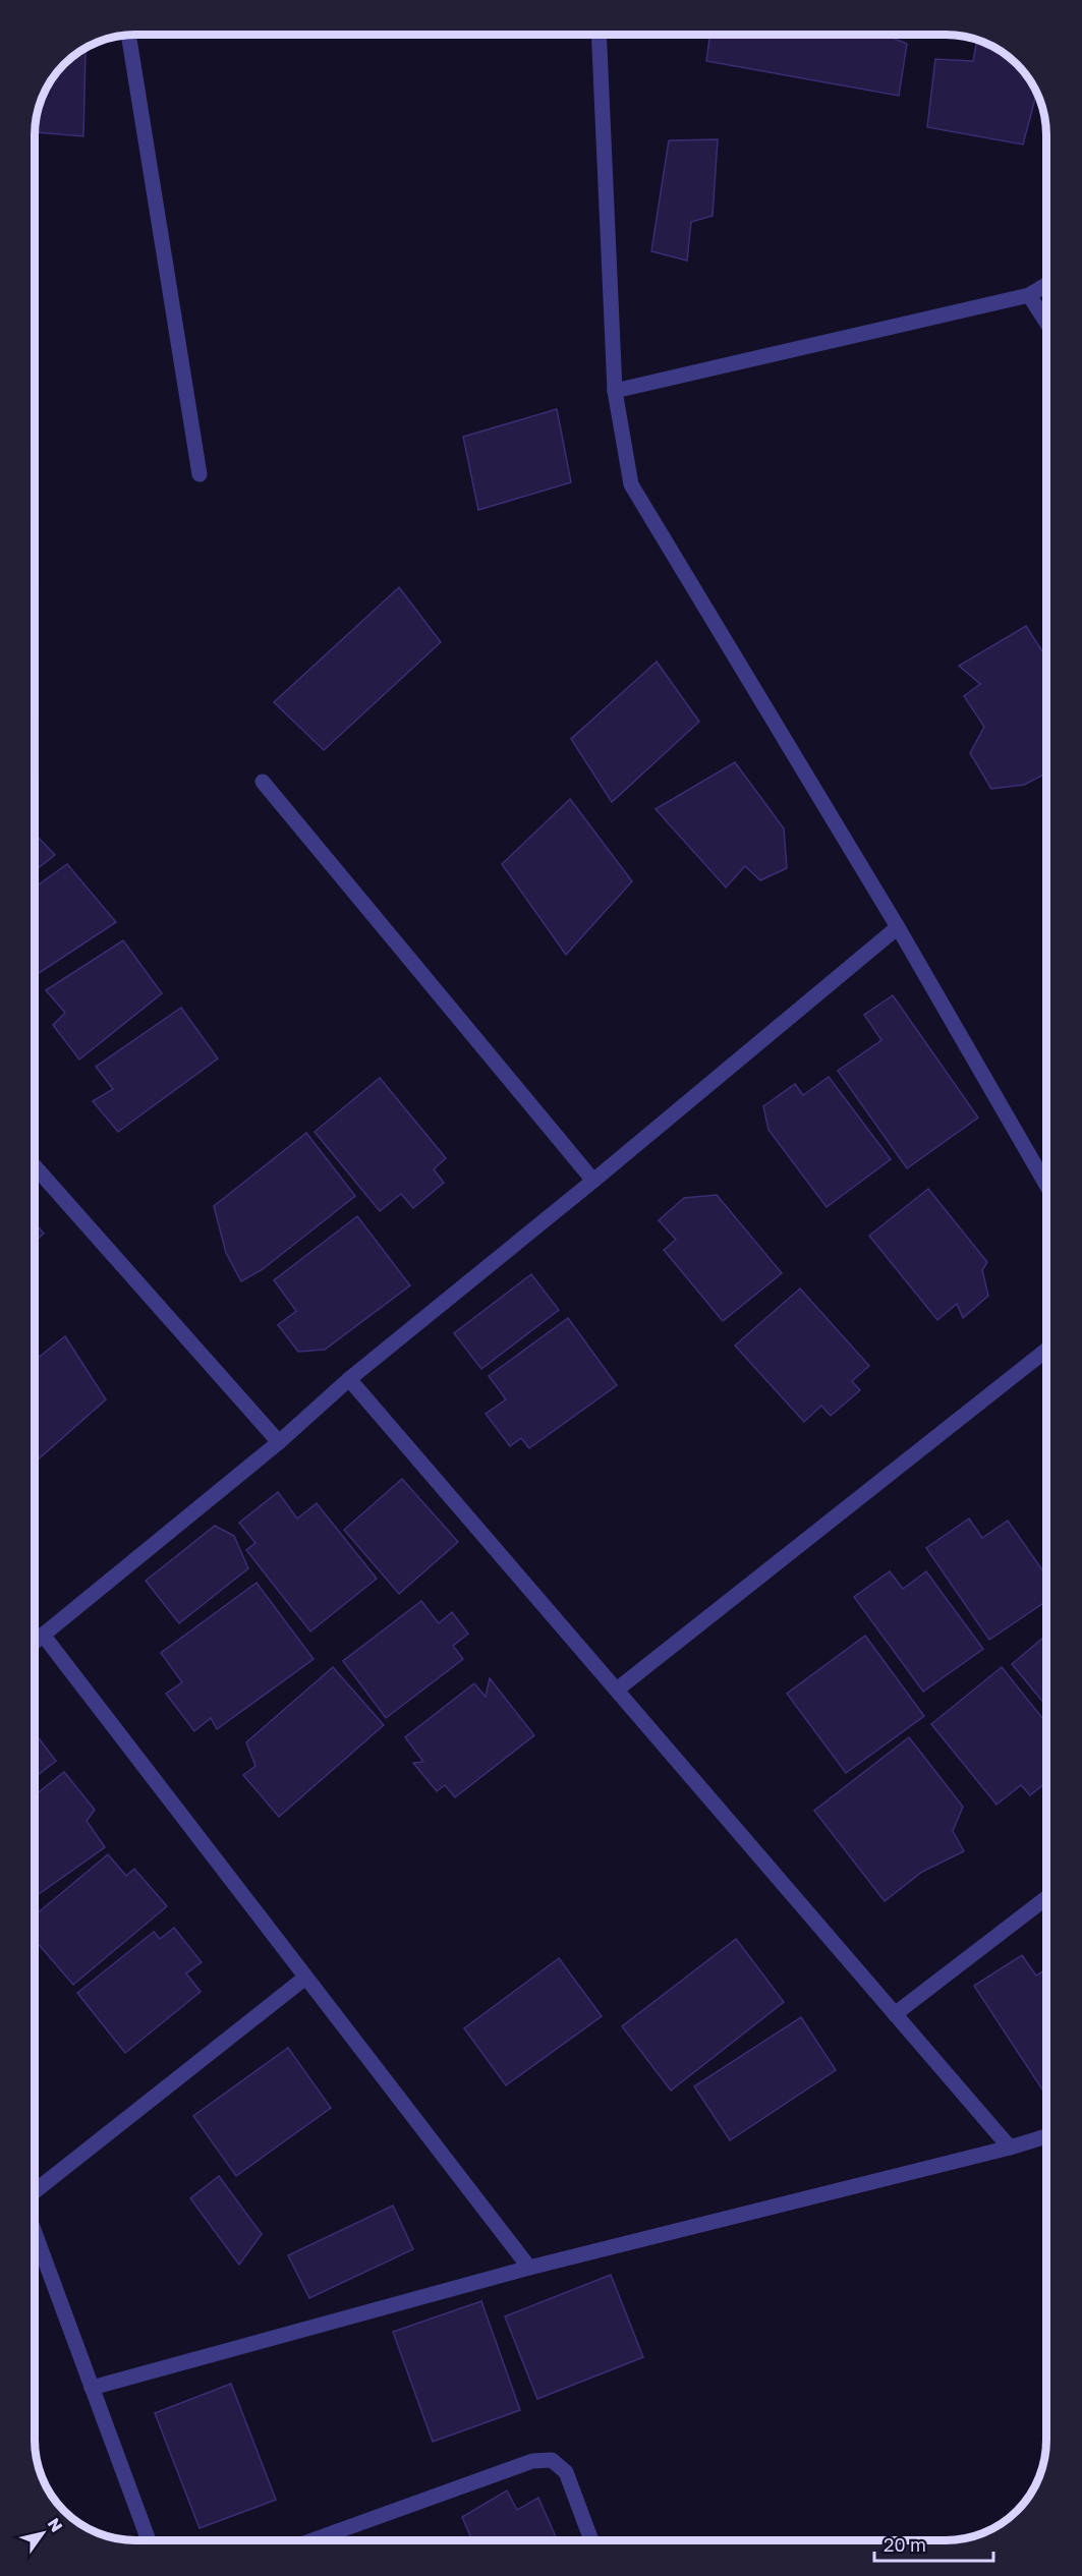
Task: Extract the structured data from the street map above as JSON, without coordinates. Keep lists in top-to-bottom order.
{
  "scale_bar": "20 m",
  "north": "top right"
}
